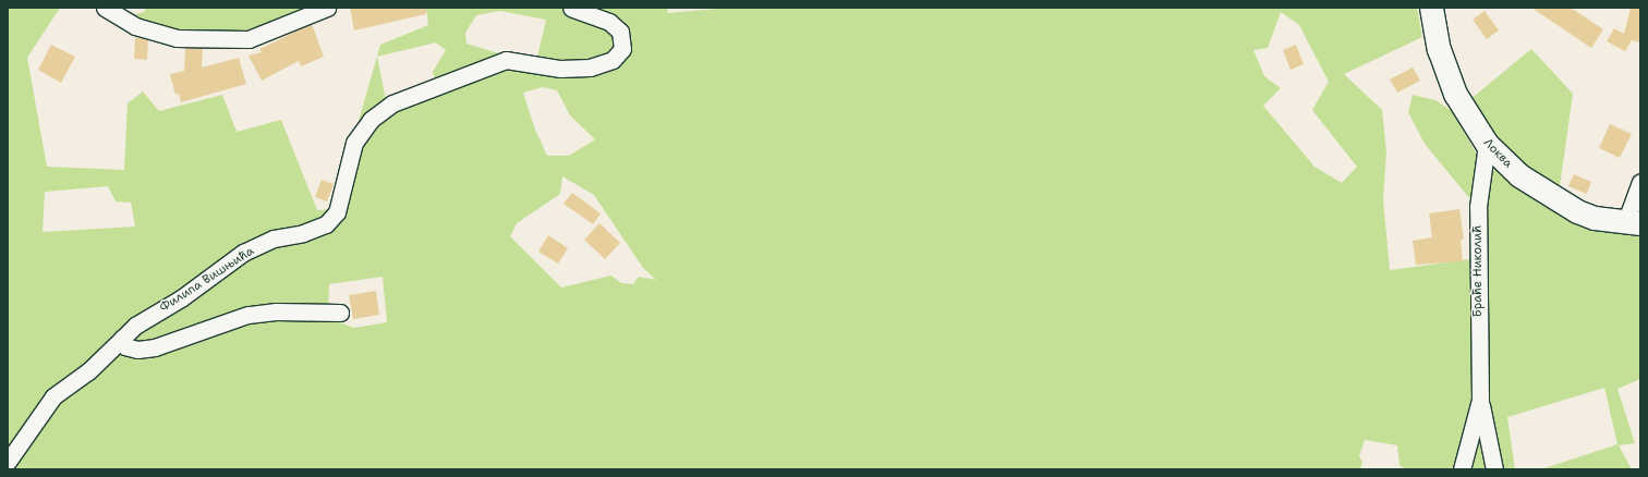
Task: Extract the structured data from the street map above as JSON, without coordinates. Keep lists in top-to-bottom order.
{
  "streets": {
    "main road": ["Локва"],
    "street": ["Браће Николић", "Филипа Вишњића"]
  },
  "crossings": [
    ["Локва", "Браће Николић"]
  ]
}
